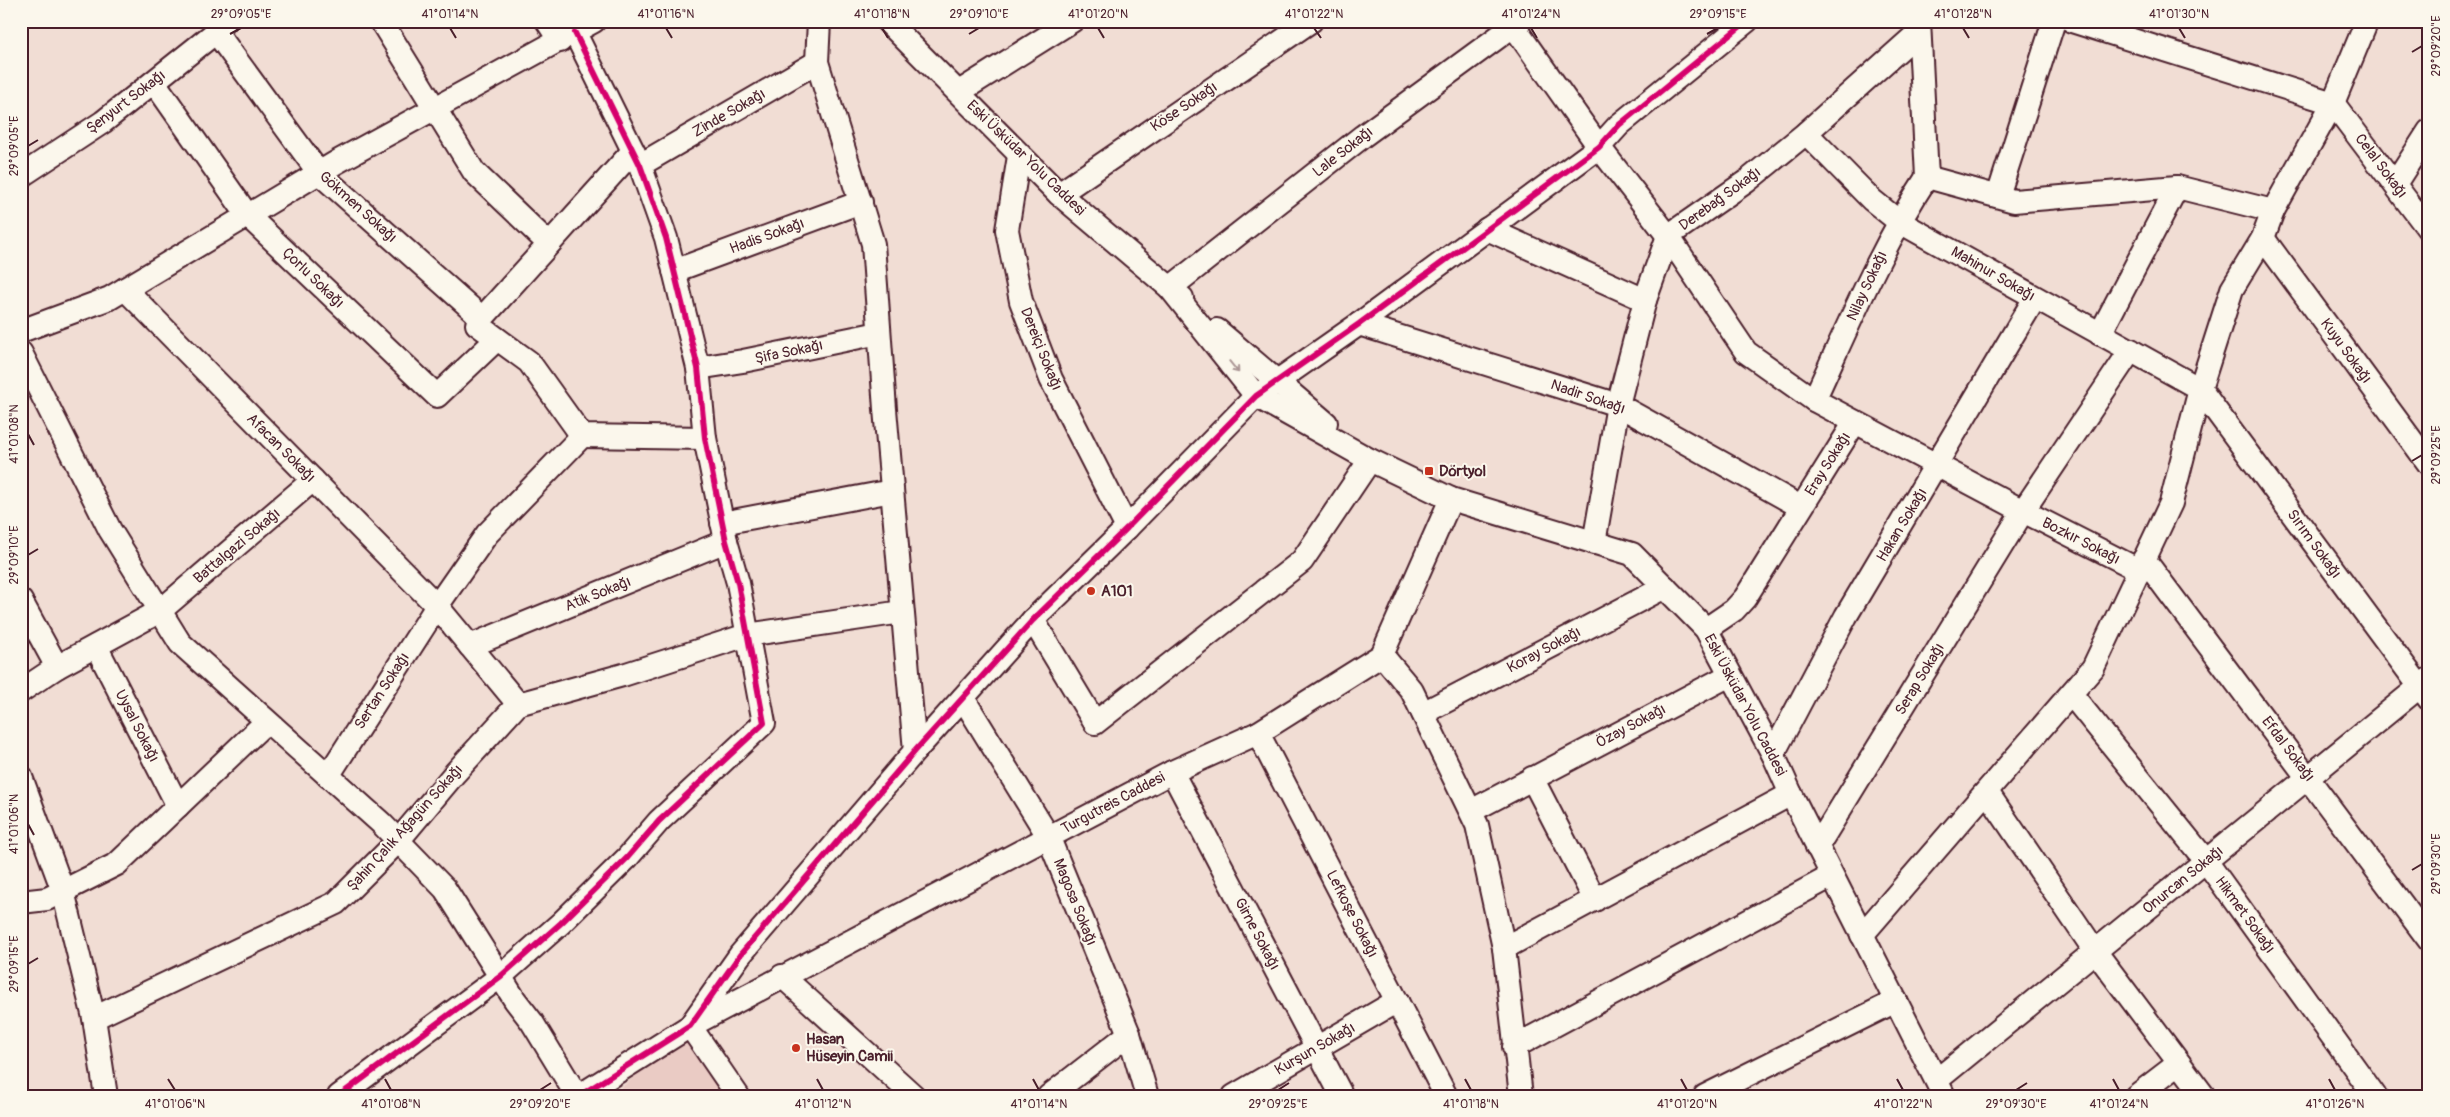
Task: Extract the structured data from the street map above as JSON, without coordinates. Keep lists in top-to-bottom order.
{
  "streets": {
    "street": [
      "Şenyurt Sokağı",
      "Köse Sokağı",
      "Zinde Sokağı",
      "Lale Sokağı",
      "Eski Üsküdar Yolu Caddesi",
      "Celal Sokağı",
      "Derebağ Sokağı",
      "Gökmen Sokağı",
      "Hadis Sokağı",
      "Mahinur Sokağı",
      "Çorlu Sokağı",
      "Nilay Sokağı",
      "Dereiçi Sokağı",
      "Kuyu Sokağı",
      "Şifa Sokağı",
      "Nadir Sokağı",
      "Afacan Sokağı",
      "Eray Sokağı",
      "Hakan Sokağı",
      "Bozkır Sokağı",
      "Sırım Sokağı",
      "Battalgazi Sokağı",
      "Atik Sokağı",
      "Koray Sokağı",
      "Serap Sokağı",
      "Sertan Sokağı",
      "Uysal Sokağı",
      "Özay Sokağı",
      "Efdal Sokağı",
      "Turgutreis Caddesi",
      "Şahin Çalık Ağagün Sokağı",
      "Onurcan Sokağı",
      "Magosa Sokağı",
      "Lefkoşe Sokağı",
      "Hikmet Sokağı",
      "Girne Sokağı",
      "Kurşun Sokağı"
    ]
  },
  "crossings": [
    ["Şenyurt Sokağı", "Gökmen Sokağı"],
    ["Şenyurt Sokağı", "Çorlu Sokağı"],
    ["Köse Sokağı", "Eski Üsküdar Yolu Caddesi"],
    ["Zinde Sokağı", "Gökmen Sokağı"],
    ["Lale Sokağı", "Eski Üsküdar Yolu Caddesi"],
    ["Lale Sokağı", "Bozkır Sokağı"],
    ["Eski Üsküdar Yolu Caddesi", "Derebağ Sokağı"],
    ["Eski Üsküdar Yolu Caddesi", "Dereiçi Sokağı"],
    ["Eski Üsküdar Yolu Caddesi", "Eray Sokağı"],
    ["Eski Üsküdar Yolu Caddesi", "Hakan Sokağı"],
    ["Eski Üsküdar Yolu Caddesi", "Koray Sokağı"],
    ["Eski Üsküdar Yolu Caddesi", "Serap Sokağı"],
    ["Eski Üsküdar Yolu Caddesi", "Özay Sokağı"],
    ["Eski Üsküdar Yolu Caddesi", "Onurcan Sokağı"],
    ["Derebağ Sokağı", "Mahinur Sokağı"],
    ["Derebağ Sokağı", "Nadir Sokağı"],
    ["Derebağ Sokağı", "Bozkır Sokağı"],
    ["Mahinur Sokağı", "Nilay Sokağı"],
    ["Mahinur Sokağı", "Hakan Sokağı"],
    ["Mahinur Sokağı", "Sırım Sokağı"],
    ["Mahinur Sokağı", "Serap Sokağı"],
    ["Nilay Sokağı", "Bozkır Sokağı"],
    ["Nadir Sokağı", "Eray Sokağı"],
    ["Afacan Sokağı", "Battalgazi Sokağı"],
    ["Afacan Sokağı", "Atik Sokağı"],
    ["Afacan Sokağı", "Sertan Sokağı"],
    ["Afacan Sokağı", "Şahin Çalık Ağagün Sokağı"],
    ["Eray Sokağı", "Bozkır Sokağı"],
    ["Hakan Sokağı", "Bozkır Sokağı"],
    ["Bozkır Sokağı", "Serap Sokağı"],
    ["Bozkır Sokağı", "Efdal Sokağı"],
    ["Sırım Sokağı", "Onurcan Sokağı"],
    ["Battalgazi Sokağı", "Uysal Sokağı"],
    ["Efdal Sokağı", "Onurcan Sokağı"],
    ["Turgutreis Caddesi", "Magosa Sokağı"],
    ["Turgutreis Caddesi", "Lefkoşe Sokağı"],
    ["Turgutreis Caddesi", "Girne Sokağı"],
    ["Onurcan Sokağı", "Hikmet Sokağı"],
    ["Lefkoşe Sokağı", "Kurşun Sokağı"],
    ["Girne Sokağı", "Kurşun Sokağı"]
  ],
  "places": {
    "transit": ["Dörtyol"],
    "other": ["A101", "Hasan Hüseyin Camii"]
  },
  "coordinates": [
    "29°09'05\"E",
    "41°01'14\"N",
    "41°01'16\"N",
    "41°01'18\"N",
    "29°09'10\"E",
    "41°01'20\"N",
    "41°01'22\"N",
    "41°01'24\"N",
    "29°09'15\"E",
    "41°01'28\"N",
    "41°01'30\"N",
    "29°09'20\"E",
    "41°01'08\"N",
    "29°09'25\"E",
    "41°01'06\"N",
    "29°09'30\"E",
    "41°01'12\"N",
    "41°01'26\"N"
  ]
}
